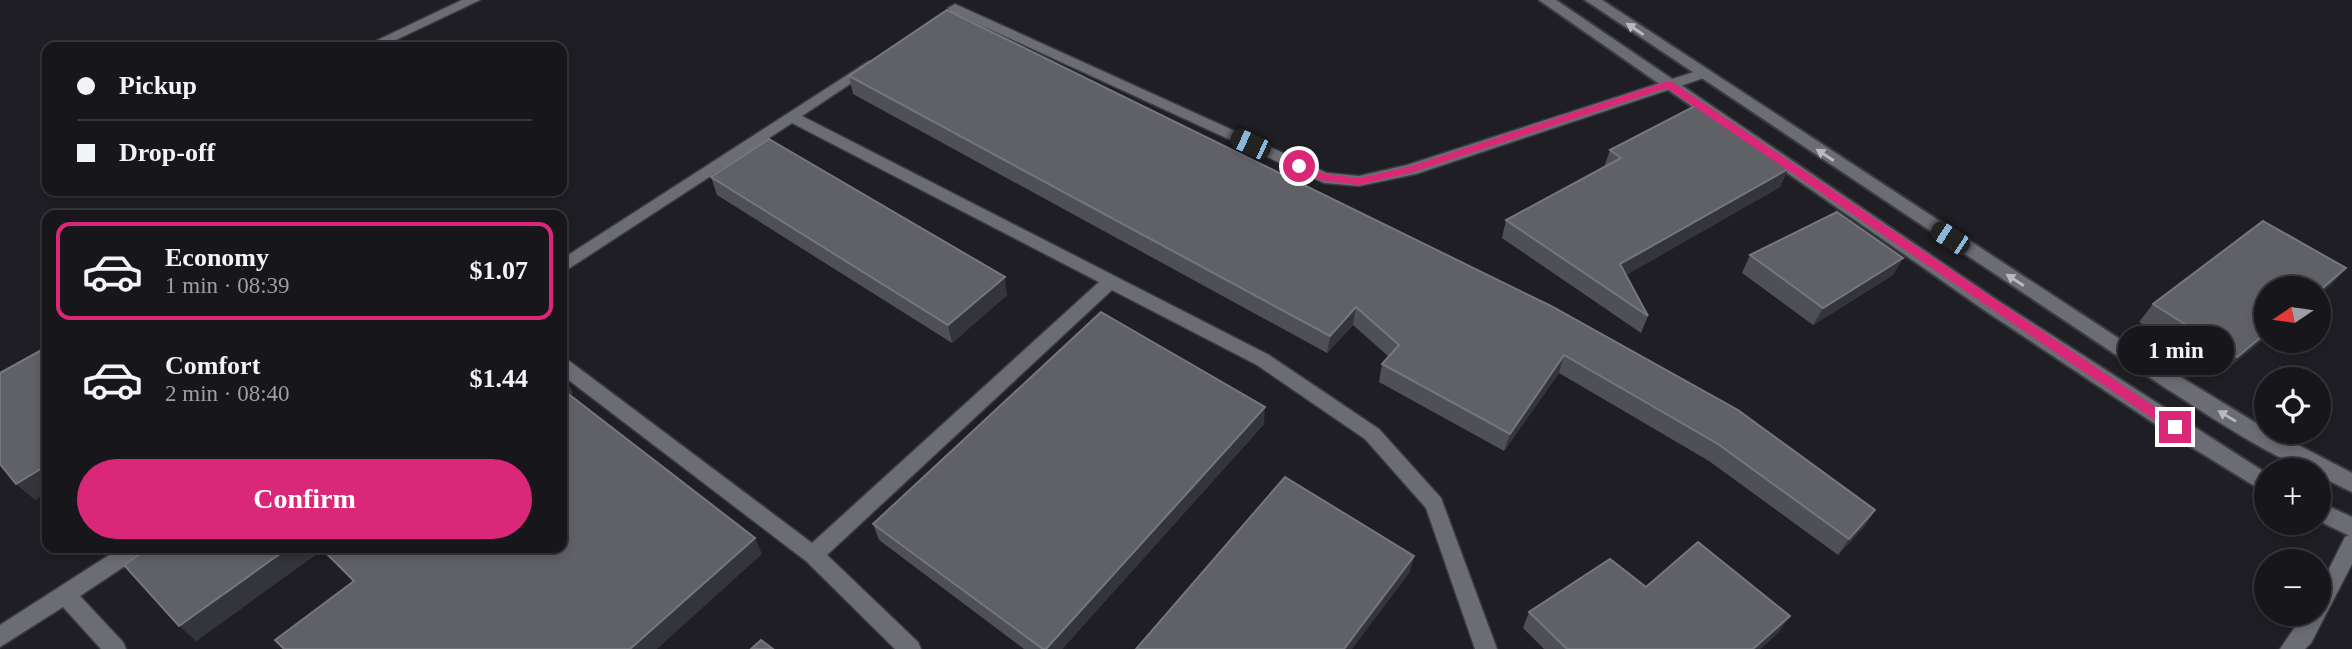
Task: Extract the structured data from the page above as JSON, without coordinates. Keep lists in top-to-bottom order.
{
  "north": "left",
  "page": {
    "banner": ["Pickup", "Drop-off"],
    "list": [
      {
        "name": "Economy",
        "note": "1 min · 08:39",
        "value": "$1.07"
      },
      {
        "name": "Comfort",
        "note": "2 min · 08:40",
        "value": "$1.44"
      }
    ],
    "map_buttons": ["+", "−"],
    "bubble": "1 min",
    "buttons": "Confirm"
  }
}
